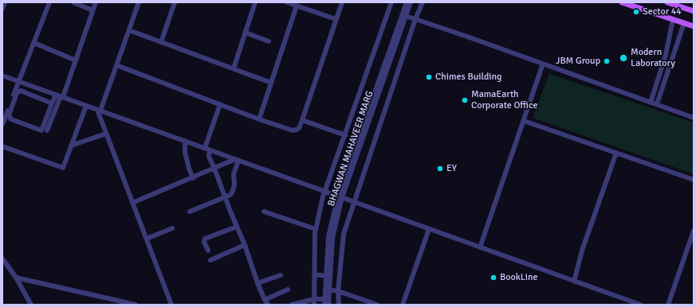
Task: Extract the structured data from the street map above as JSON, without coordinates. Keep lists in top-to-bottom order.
{
  "streets": {
    "street": ["BHAGWAN MAHAVEER MARG"]
  },
  "places": [
    "Sector 44",
    "Modern Laboratory",
    "JBM Group",
    "Chimes Building",
    "MamaEarth Corporate Office",
    "EY",
    "BookLine"
  ]
}
